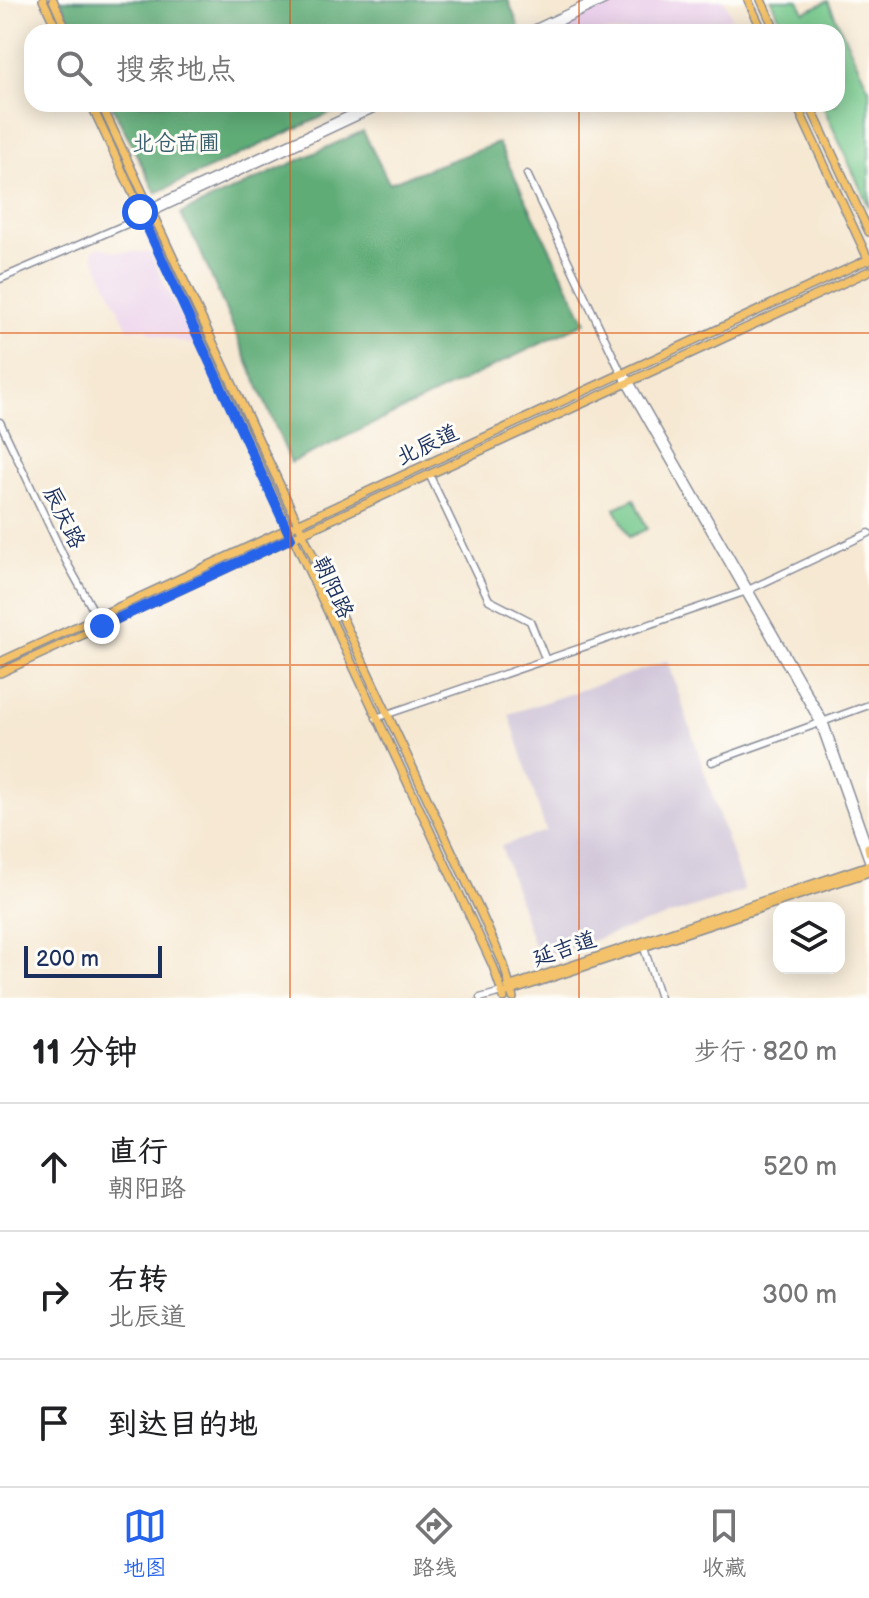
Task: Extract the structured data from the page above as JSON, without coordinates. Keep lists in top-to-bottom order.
{
  "streets": {
    "main road": ["北辰道", "朝阳路", "延吉道"],
    "street": ["辰庆路"]
  },
  "crossings": [
    ["北辰道", "辰庆路"],
    ["北辰道", "朝阳路"],
    ["朝阳路", "延吉道"]
  ],
  "parks": ["北仓苗圃"],
  "scale_bar": "200 m",
  "page": {
    "search": "搜索地点",
    "scale": "200 m",
    "heading": ["11 分钟", "步行 · 820 m"],
    "list": [
      ["直行", "朝阳路", "520 m"],
      ["右转", "北辰道", "300 m"],
      "到达目的地"
    ],
    "nav": ["地图", "路线", "收藏"]
  }
}
